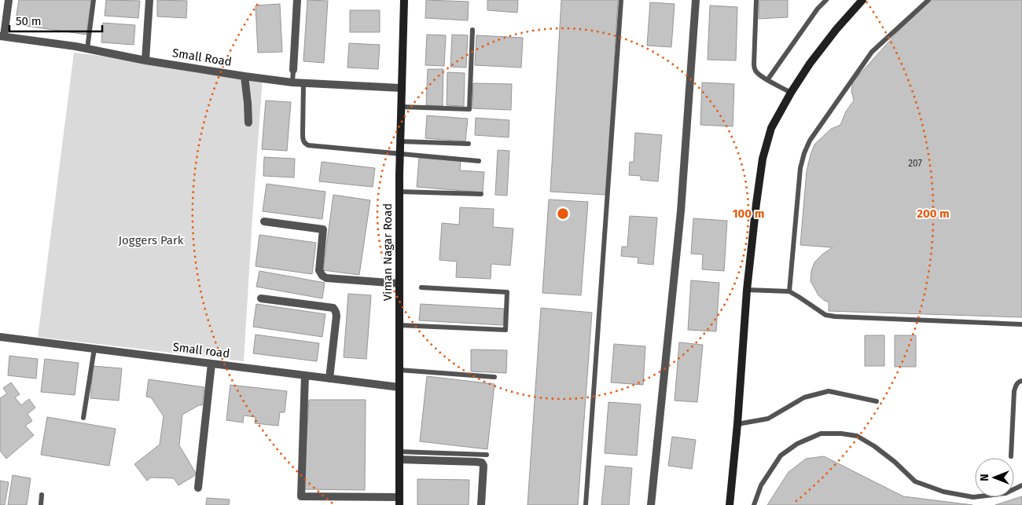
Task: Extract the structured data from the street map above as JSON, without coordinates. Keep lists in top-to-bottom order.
{
  "streets": {
    "street": ["Small Road", "Viman Nagar Road", "Small road"]
  },
  "crossings": [
    ["Small Road", "Viman Nagar Road"],
    ["Viman Nagar Road", "Small road"]
  ],
  "parks": ["Joggers Park"],
  "house_numbers": ["207"],
  "scale_bar": "50 m",
  "north": "left",
  "rings": ["100 m", "200 m"]
}
